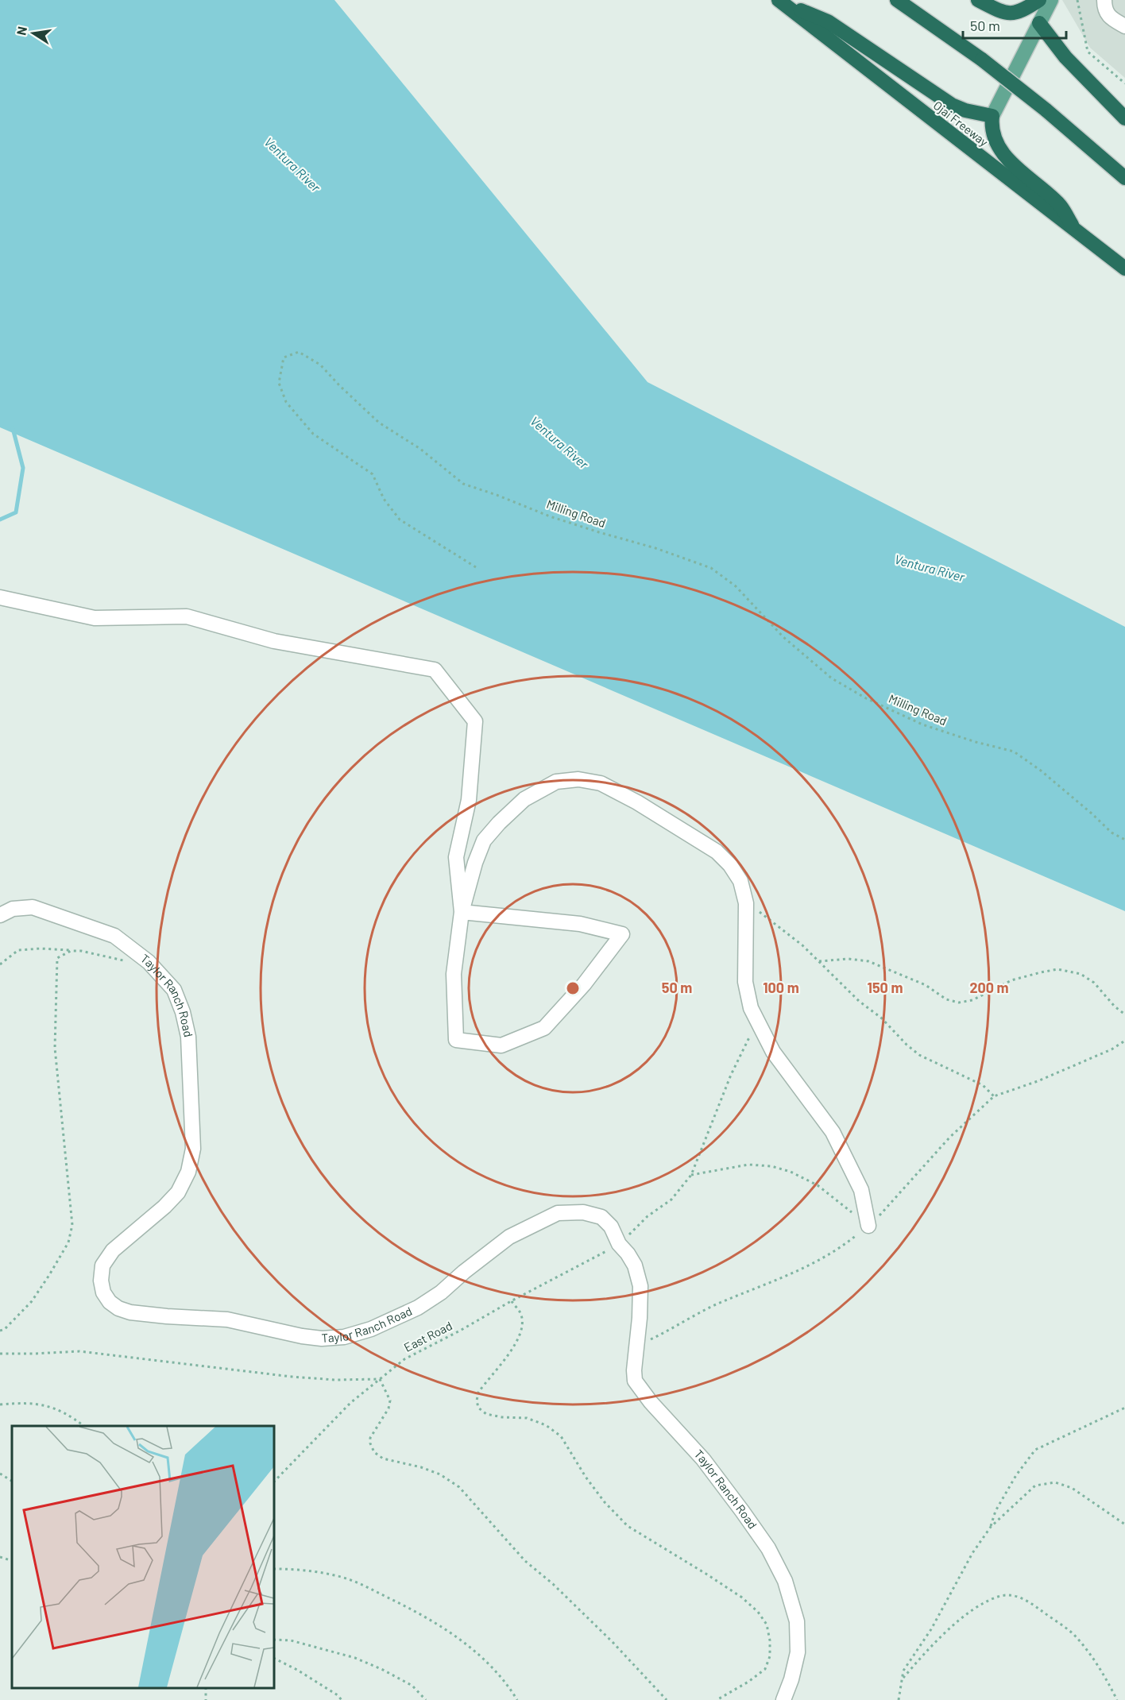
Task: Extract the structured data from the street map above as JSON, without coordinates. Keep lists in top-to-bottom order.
{
  "streets": {
    "highway": ["Ojai Freeway"],
    "street": ["Taylor Ranch Road"],
    "path": ["Milling Road", "East Road"]
  },
  "crossings": [
    ["Taylor Ranch Road", "East Road"]
  ],
  "water": ["Ventura River"],
  "scale_bar": "50 m",
  "north": "left",
  "rings": [
    "50 m",
    "100 m",
    "150 m",
    "200 m"
  ]
}
